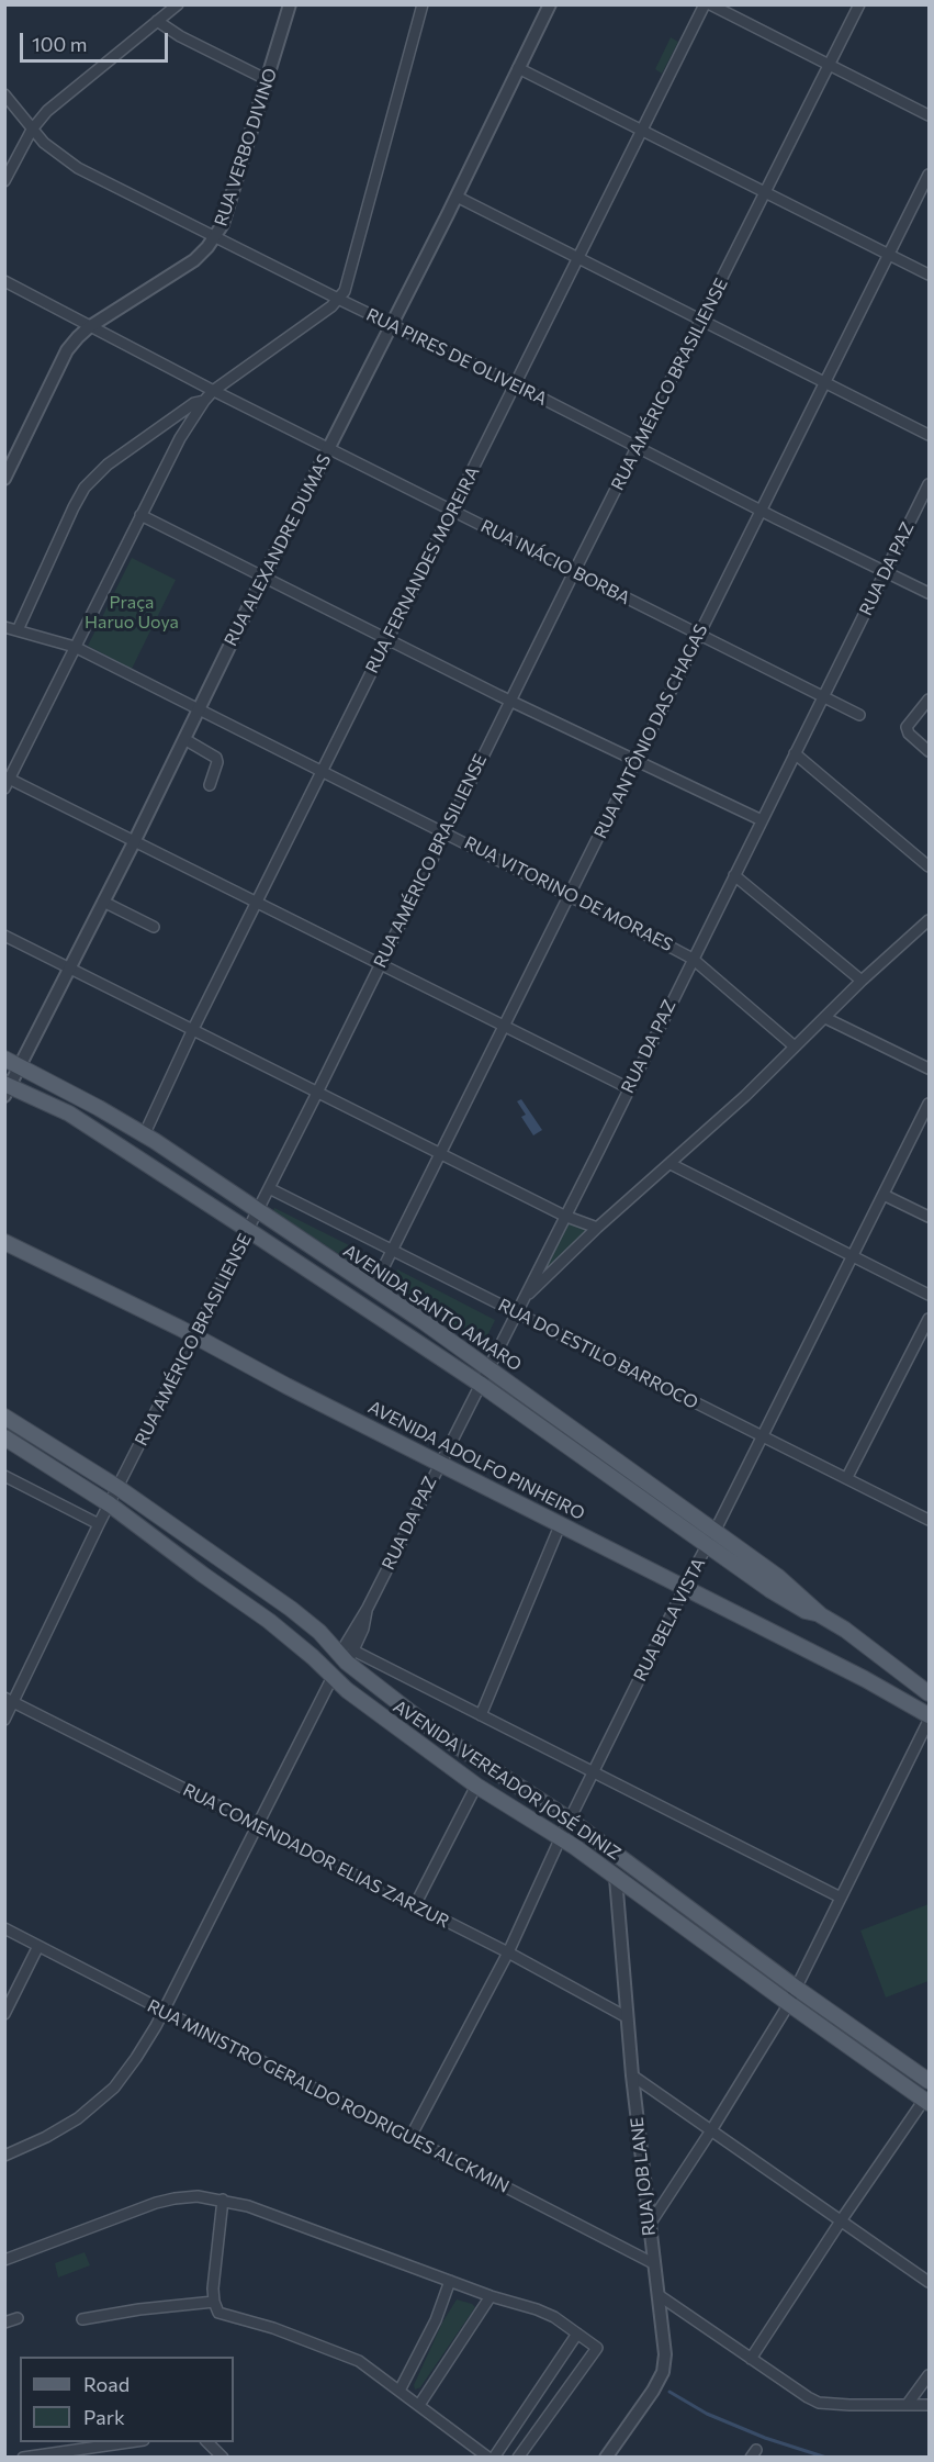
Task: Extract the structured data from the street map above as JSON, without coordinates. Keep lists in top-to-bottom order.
{
  "streets": {
    "main road": ["AVENIDA SANTO AMARO", "AVENIDA ADOLFO PINHEIRO", "AVENIDA VEREADOR JOSÉ DINIZ"],
    "street": [
      "RUA VERBO DIVINO",
      "RUA PIRES DE OLIVEIRA",
      "RUA AMÉRICO BRASILIENSE",
      "RUA ALEXANDRE DUMAS",
      "RUA INÁCIO BORBA",
      "RUA DA PAZ",
      "RUA FERNANDES MOREIRA",
      "RUA ANTÔNIO DAS CHAGAS",
      "RUA VITORINO DE MORAES",
      "RUA DO ESTILO BARROCO",
      "RUA BELA VISTA",
      "RUA COMENDADOR ELIAS ZARZUR",
      "RUA MINISTRO GERALDO RODRIGUES ALCKMIN",
      "RUA JOB LANE"
    ]
  },
  "crossings": [
    ["RUA VERBO DIVINO", "RUA PIRES DE OLIVEIRA"],
    ["RUA VERBO DIVINO", "RUA INÁCIO BORBA"],
    ["RUA PIRES DE OLIVEIRA", "RUA AMÉRICO BRASILIENSE"],
    ["RUA PIRES DE OLIVEIRA", "RUA ALEXANDRE DUMAS"],
    ["RUA PIRES DE OLIVEIRA", "RUA DA PAZ"],
    ["RUA PIRES DE OLIVEIRA", "RUA FERNANDES MOREIRA"],
    ["RUA PIRES DE OLIVEIRA", "RUA ANTÔNIO DAS CHAGAS"],
    ["RUA AMÉRICO BRASILIENSE", "RUA INÁCIO BORBA"],
    ["RUA AMÉRICO BRASILIENSE", "RUA VITORINO DE MORAES"],
    ["RUA AMÉRICO BRASILIENSE", "AVENIDA SANTO AMARO"],
    ["RUA AMÉRICO BRASILIENSE", "RUA DO ESTILO BARROCO"],
    ["RUA AMÉRICO BRASILIENSE", "AVENIDA ADOLFO PINHEIRO"],
    ["RUA AMÉRICO BRASILIENSE", "AVENIDA VEREADOR JOSÉ DINIZ"],
    ["RUA AMÉRICO BRASILIENSE", "RUA COMENDADOR ELIAS ZARZUR"],
    ["RUA ALEXANDRE DUMAS", "RUA INÁCIO BORBA"],
    ["RUA ALEXANDRE DUMAS", "RUA VITORINO DE MORAES"],
    ["RUA ALEXANDRE DUMAS", "AVENIDA SANTO AMARO"],
    ["RUA INÁCIO BORBA", "RUA DA PAZ"],
    ["RUA INÁCIO BORBA", "RUA FERNANDES MOREIRA"],
    ["RUA INÁCIO BORBA", "RUA ANTÔNIO DAS CHAGAS"],
    ["RUA DA PAZ", "RUA VITORINO DE MORAES"],
    ["RUA DA PAZ", "AVENIDA SANTO AMARO"],
    ["RUA DA PAZ", "RUA DO ESTILO BARROCO"],
    ["RUA DA PAZ", "AVENIDA ADOLFO PINHEIRO"],
    ["RUA DA PAZ", "AVENIDA VEREADOR JOSÉ DINIZ"],
    ["RUA FERNANDES MOREIRA", "RUA VITORINO DE MORAES"],
    ["RUA FERNANDES MOREIRA", "AVENIDA SANTO AMARO"],
    ["RUA ANTÔNIO DAS CHAGAS", "RUA VITORINO DE MORAES"],
    ["RUA ANTÔNIO DAS CHAGAS", "AVENIDA SANTO AMARO"],
    ["RUA ANTÔNIO DAS CHAGAS", "RUA DO ESTILO BARROCO"],
    ["AVENIDA SANTO AMARO", "RUA BELA VISTA"],
    ["RUA DO ESTILO BARROCO", "RUA BELA VISTA"],
    ["AVENIDA ADOLFO PINHEIRO", "RUA BELA VISTA"],
    ["RUA BELA VISTA", "AVENIDA VEREADOR JOSÉ DINIZ"],
    ["RUA BELA VISTA", "RUA COMENDADOR ELIAS ZARZUR"],
    ["RUA BELA VISTA", "RUA MINISTRO GERALDO RODRIGUES ALCKMIN"],
    ["AVENIDA VEREADOR JOSÉ DINIZ", "RUA JOB LANE"],
    ["RUA COMENDADOR ELIAS ZARZUR", "RUA JOB LANE"],
    ["RUA MINISTRO GERALDO RODRIGUES ALCKMIN", "RUA JOB LANE"]
  ],
  "parks": ["Praça Haruo Uoya"],
  "legend": ["Road", "Park"],
  "scale_bar": "100 m"
}
